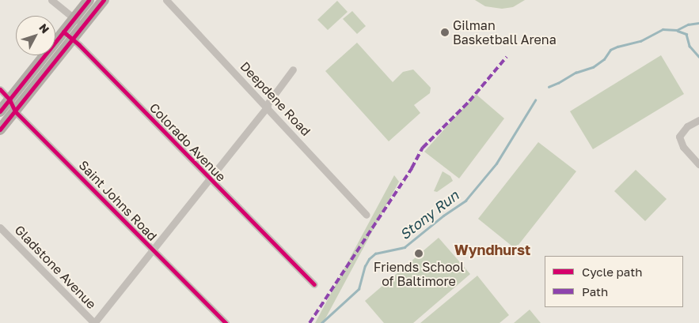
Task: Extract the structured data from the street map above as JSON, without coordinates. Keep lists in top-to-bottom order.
{
  "streets": {
    "street": [
      "Deepdene Road",
      "Colorado Avenue",
      "Saint Johns Road",
      "Gladstone Avenue"
    ]
  },
  "districts": ["Wyndhurst"],
  "water": ["Stony Run"],
  "places": ["Gilman Basketball Arena", "Friends School of Baltimore"],
  "legend": ["Cycle path", "Path"],
  "north": "top right"
}
